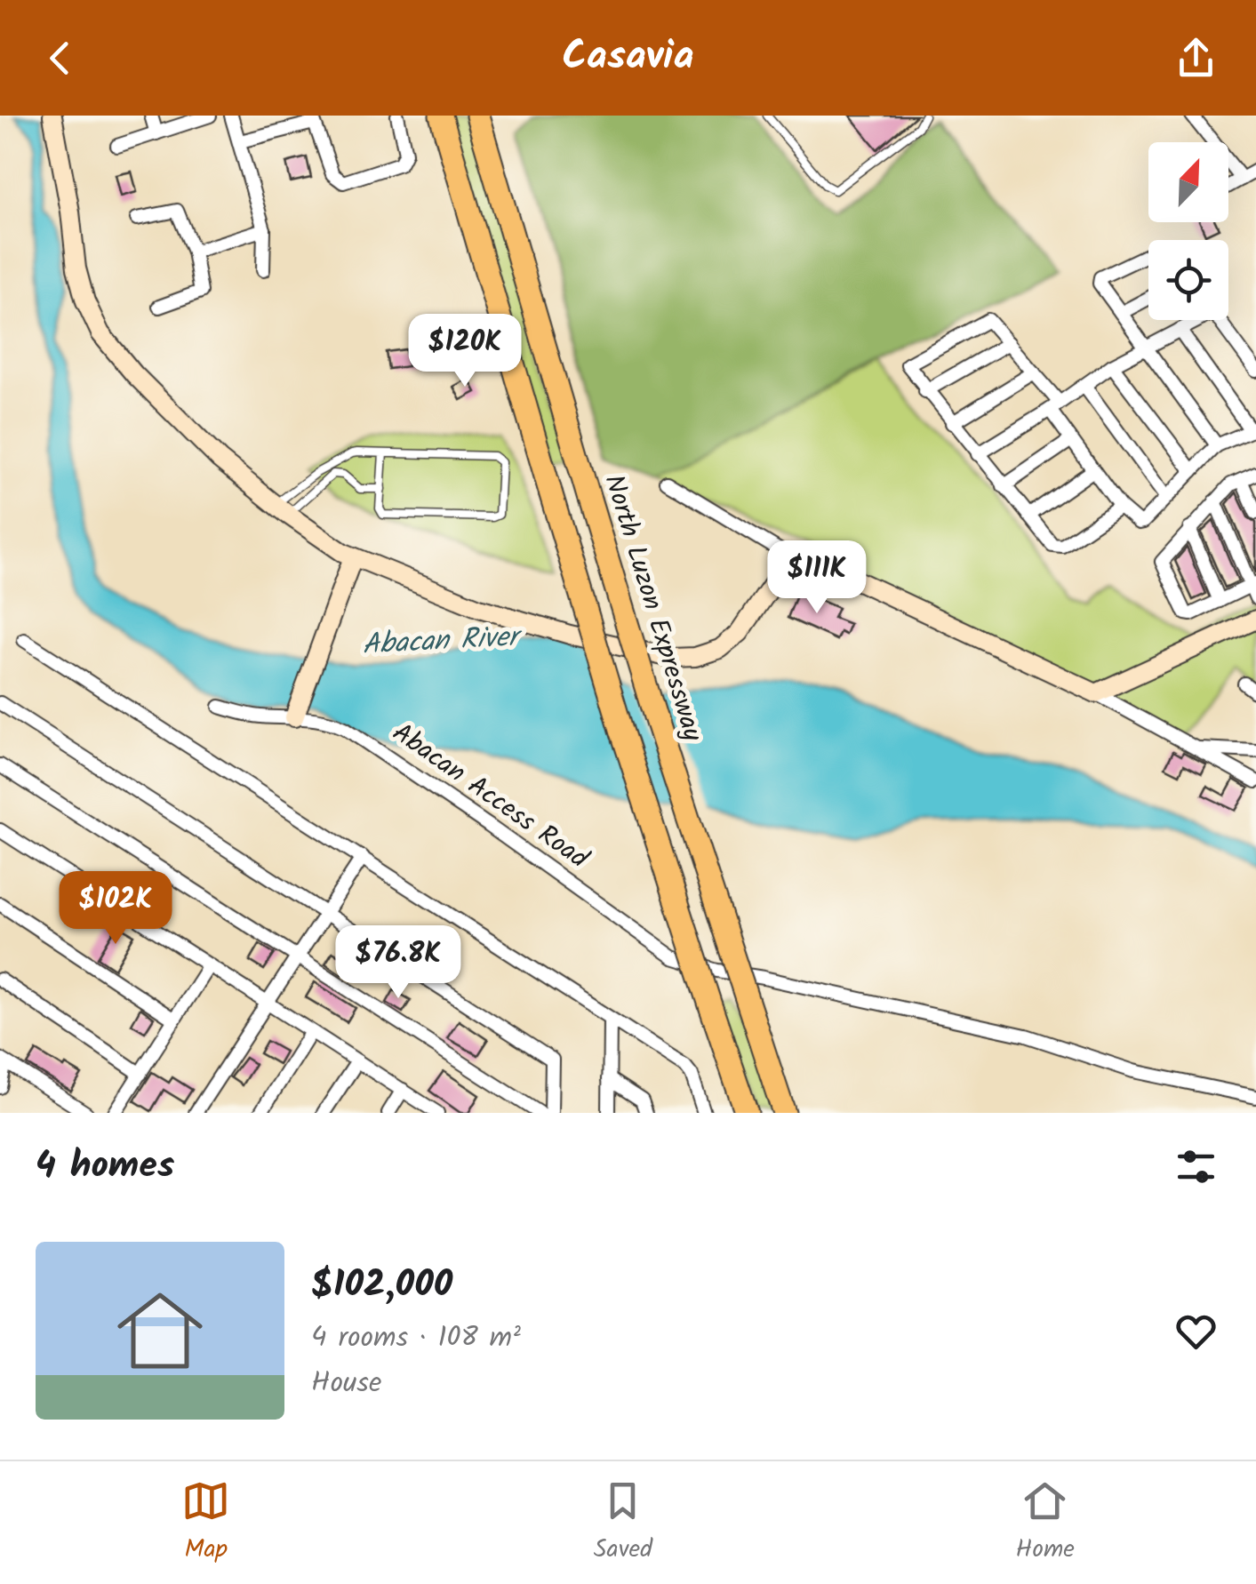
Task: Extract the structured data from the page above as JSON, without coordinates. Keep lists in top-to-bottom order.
{
  "streets": {
    "highway": ["North Luzon Expressway"],
    "street": ["Abacan Access Road"]
  },
  "water": ["Abacan River"],
  "north": "top right",
  "page": {
    "header": "Casavia",
    "price": [
      "$120K",
      "$111K",
      "$102K",
      "$76.8K"
    ],
    "heading": "4 homes",
    "list": [
      {
        "name": "$102,000",
        "note": "4 rooms · 108 m² · House"
      }
    ],
    "tabs": ["Map", "Saved", "Home"]
  }
}
